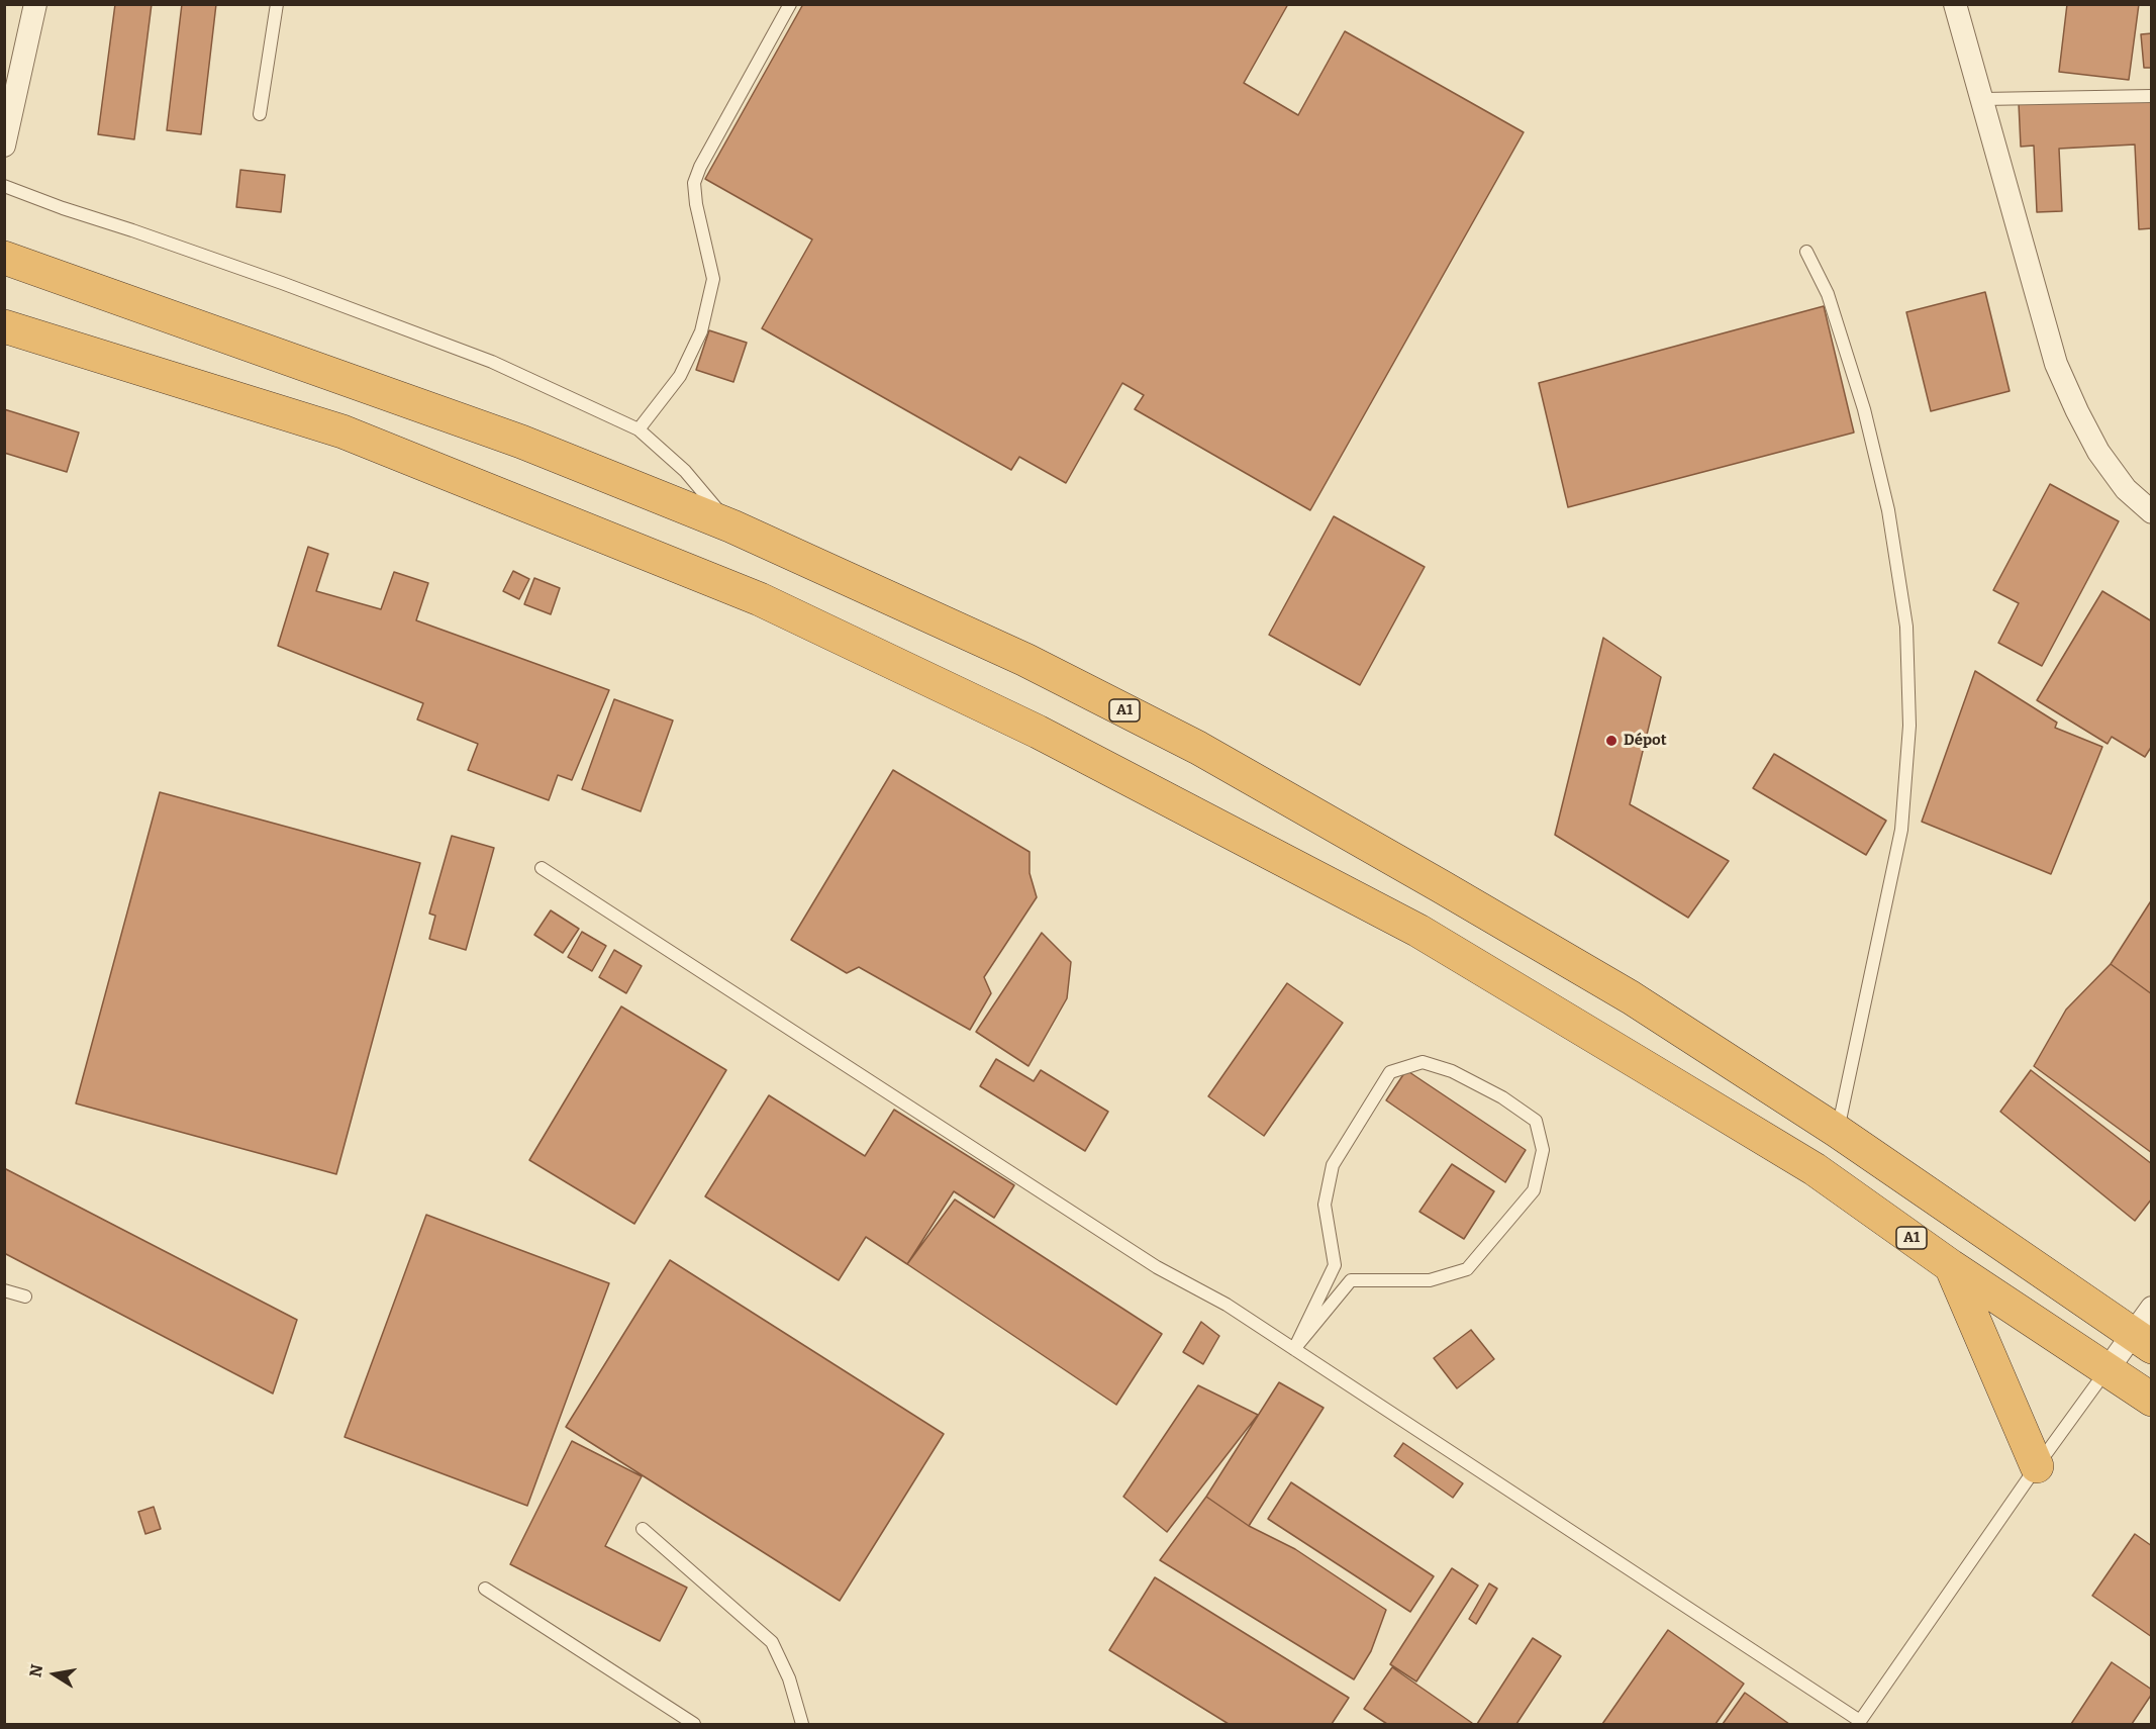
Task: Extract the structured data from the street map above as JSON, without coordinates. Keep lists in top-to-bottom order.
{
  "streets": {
    "highway": ["A1"]
  },
  "places": ["Dépot"],
  "north": "left"
}
